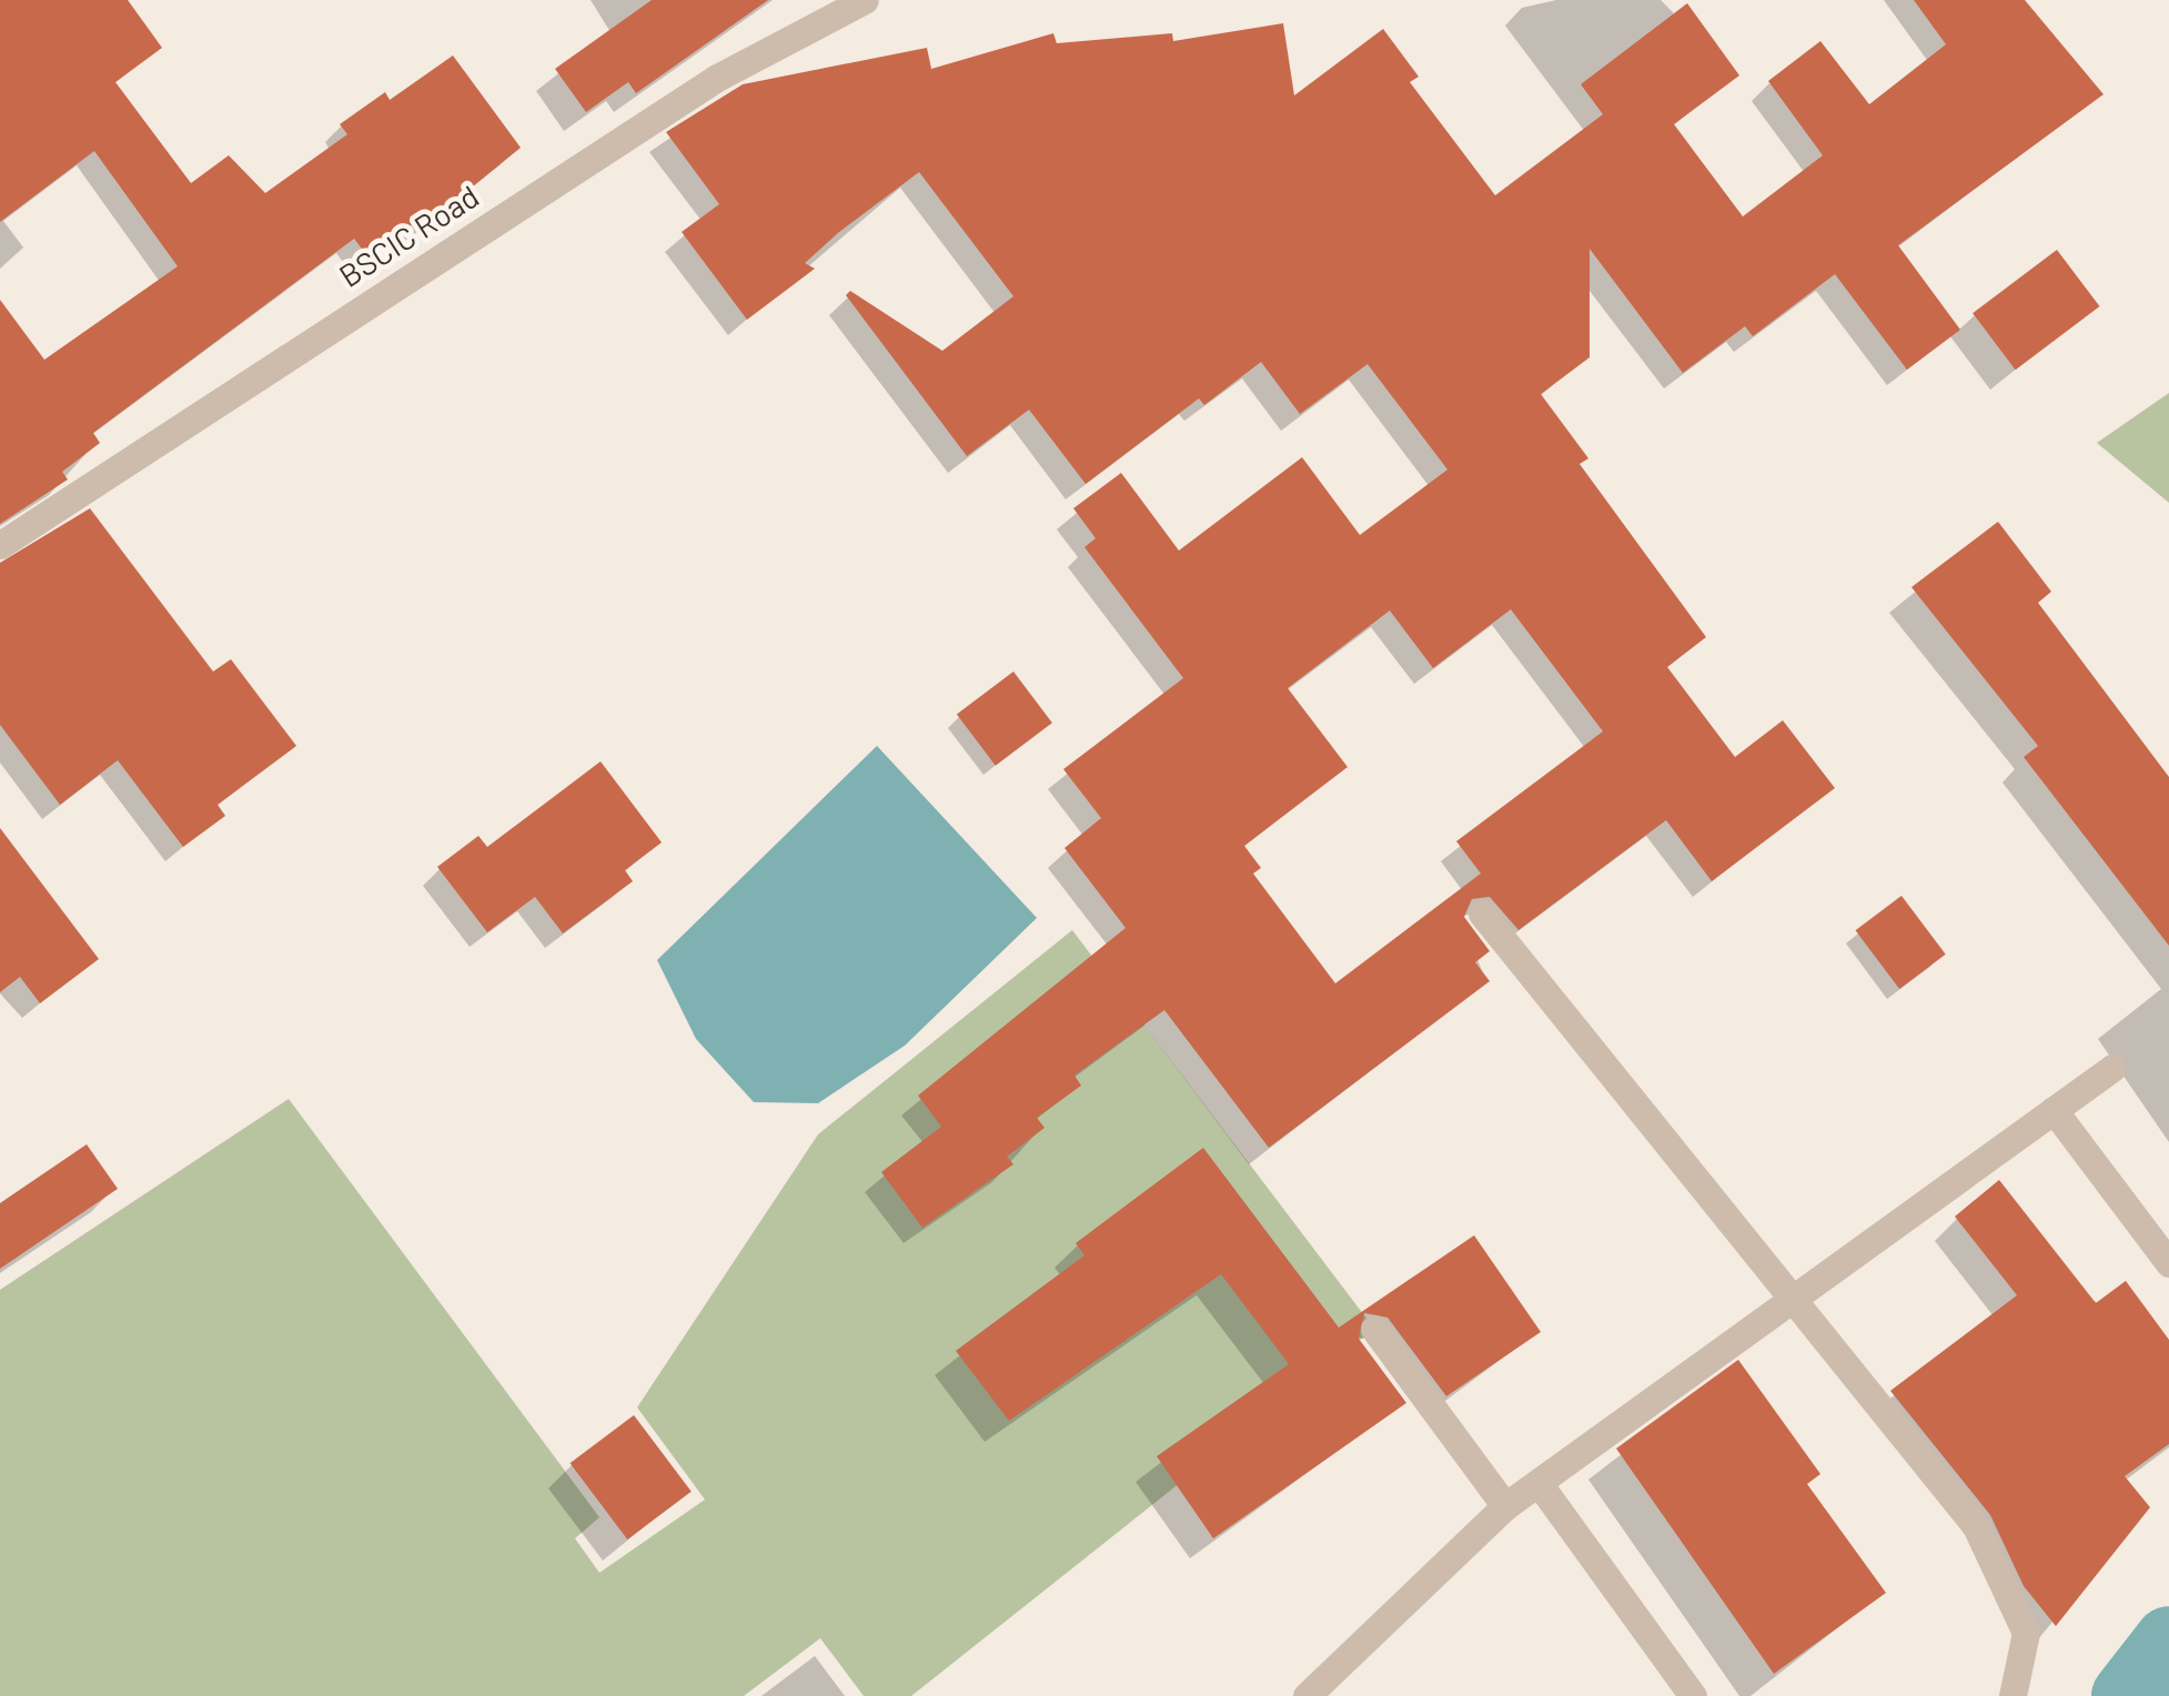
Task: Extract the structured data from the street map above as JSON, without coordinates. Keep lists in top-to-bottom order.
{
  "streets": {
    "street": ["BSCIC Road"]
  }
}
